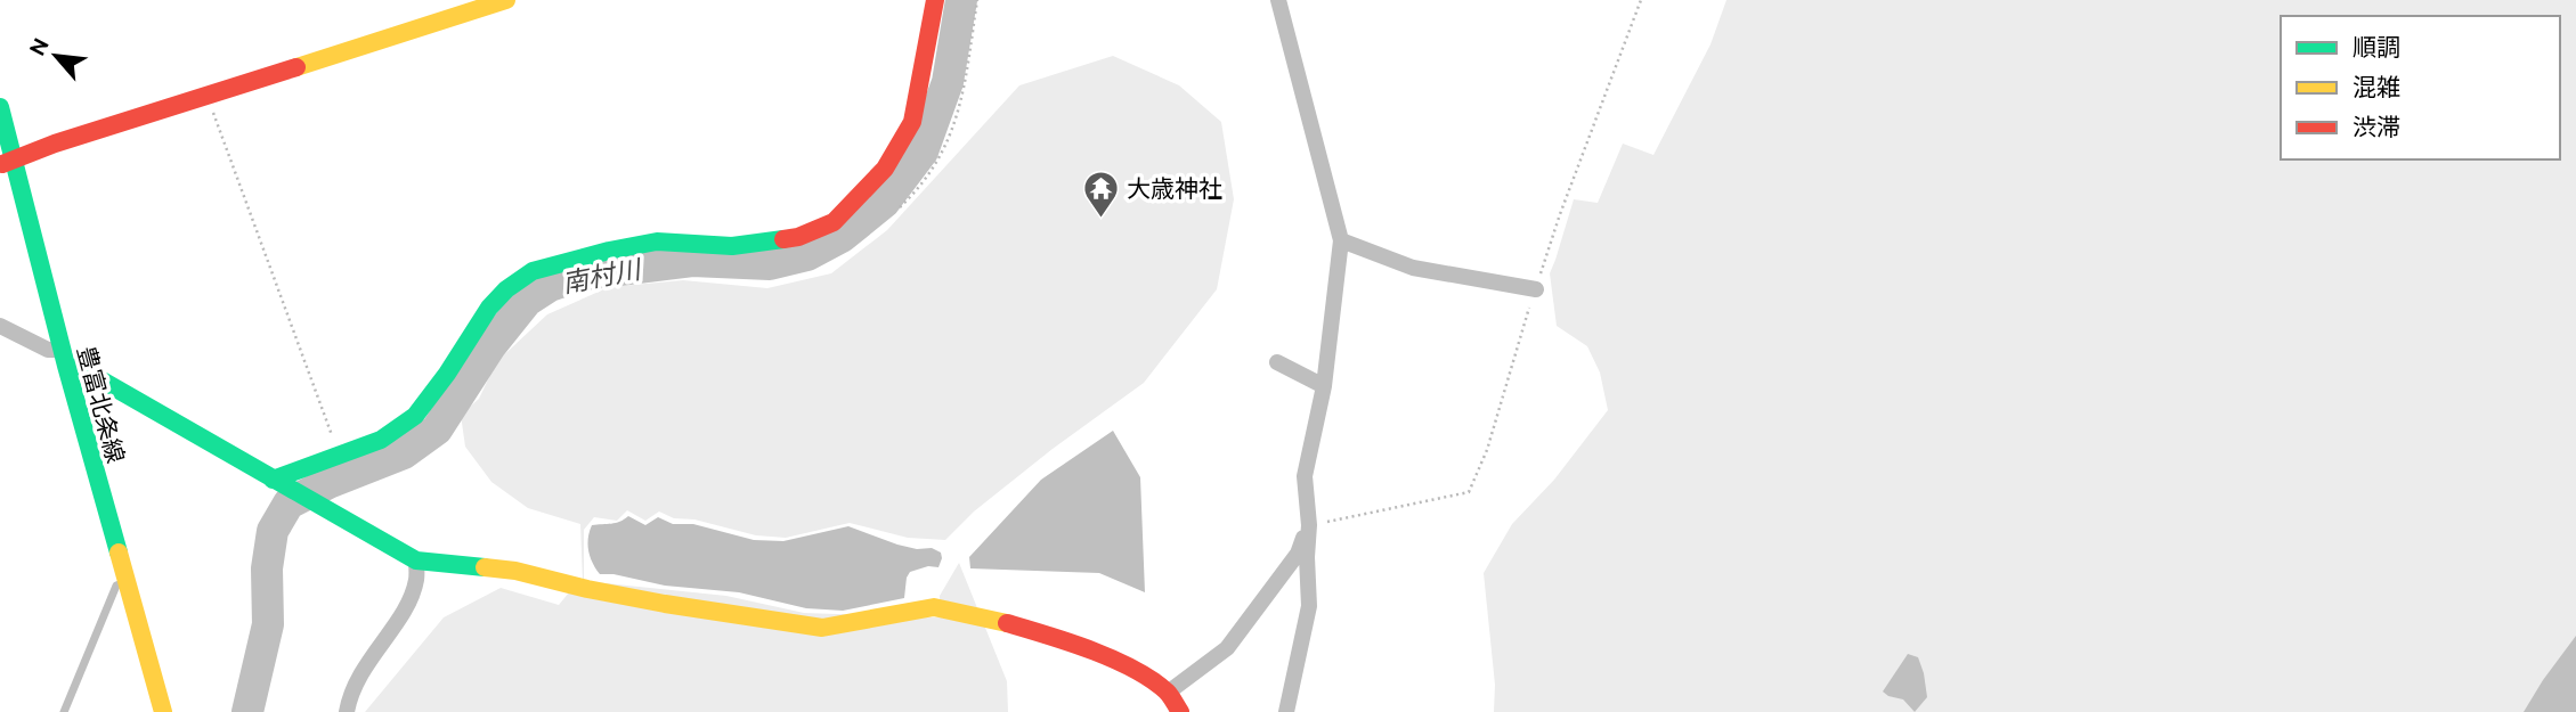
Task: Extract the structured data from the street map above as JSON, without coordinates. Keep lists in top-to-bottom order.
{
  "streets": {
    "street": ["豊富北条線"]
  },
  "water": ["南村川"],
  "places": {
    "temple": ["大歳神社"]
  },
  "legend": ["順調", "混雑", "渋滞"],
  "north": "top left"
}
